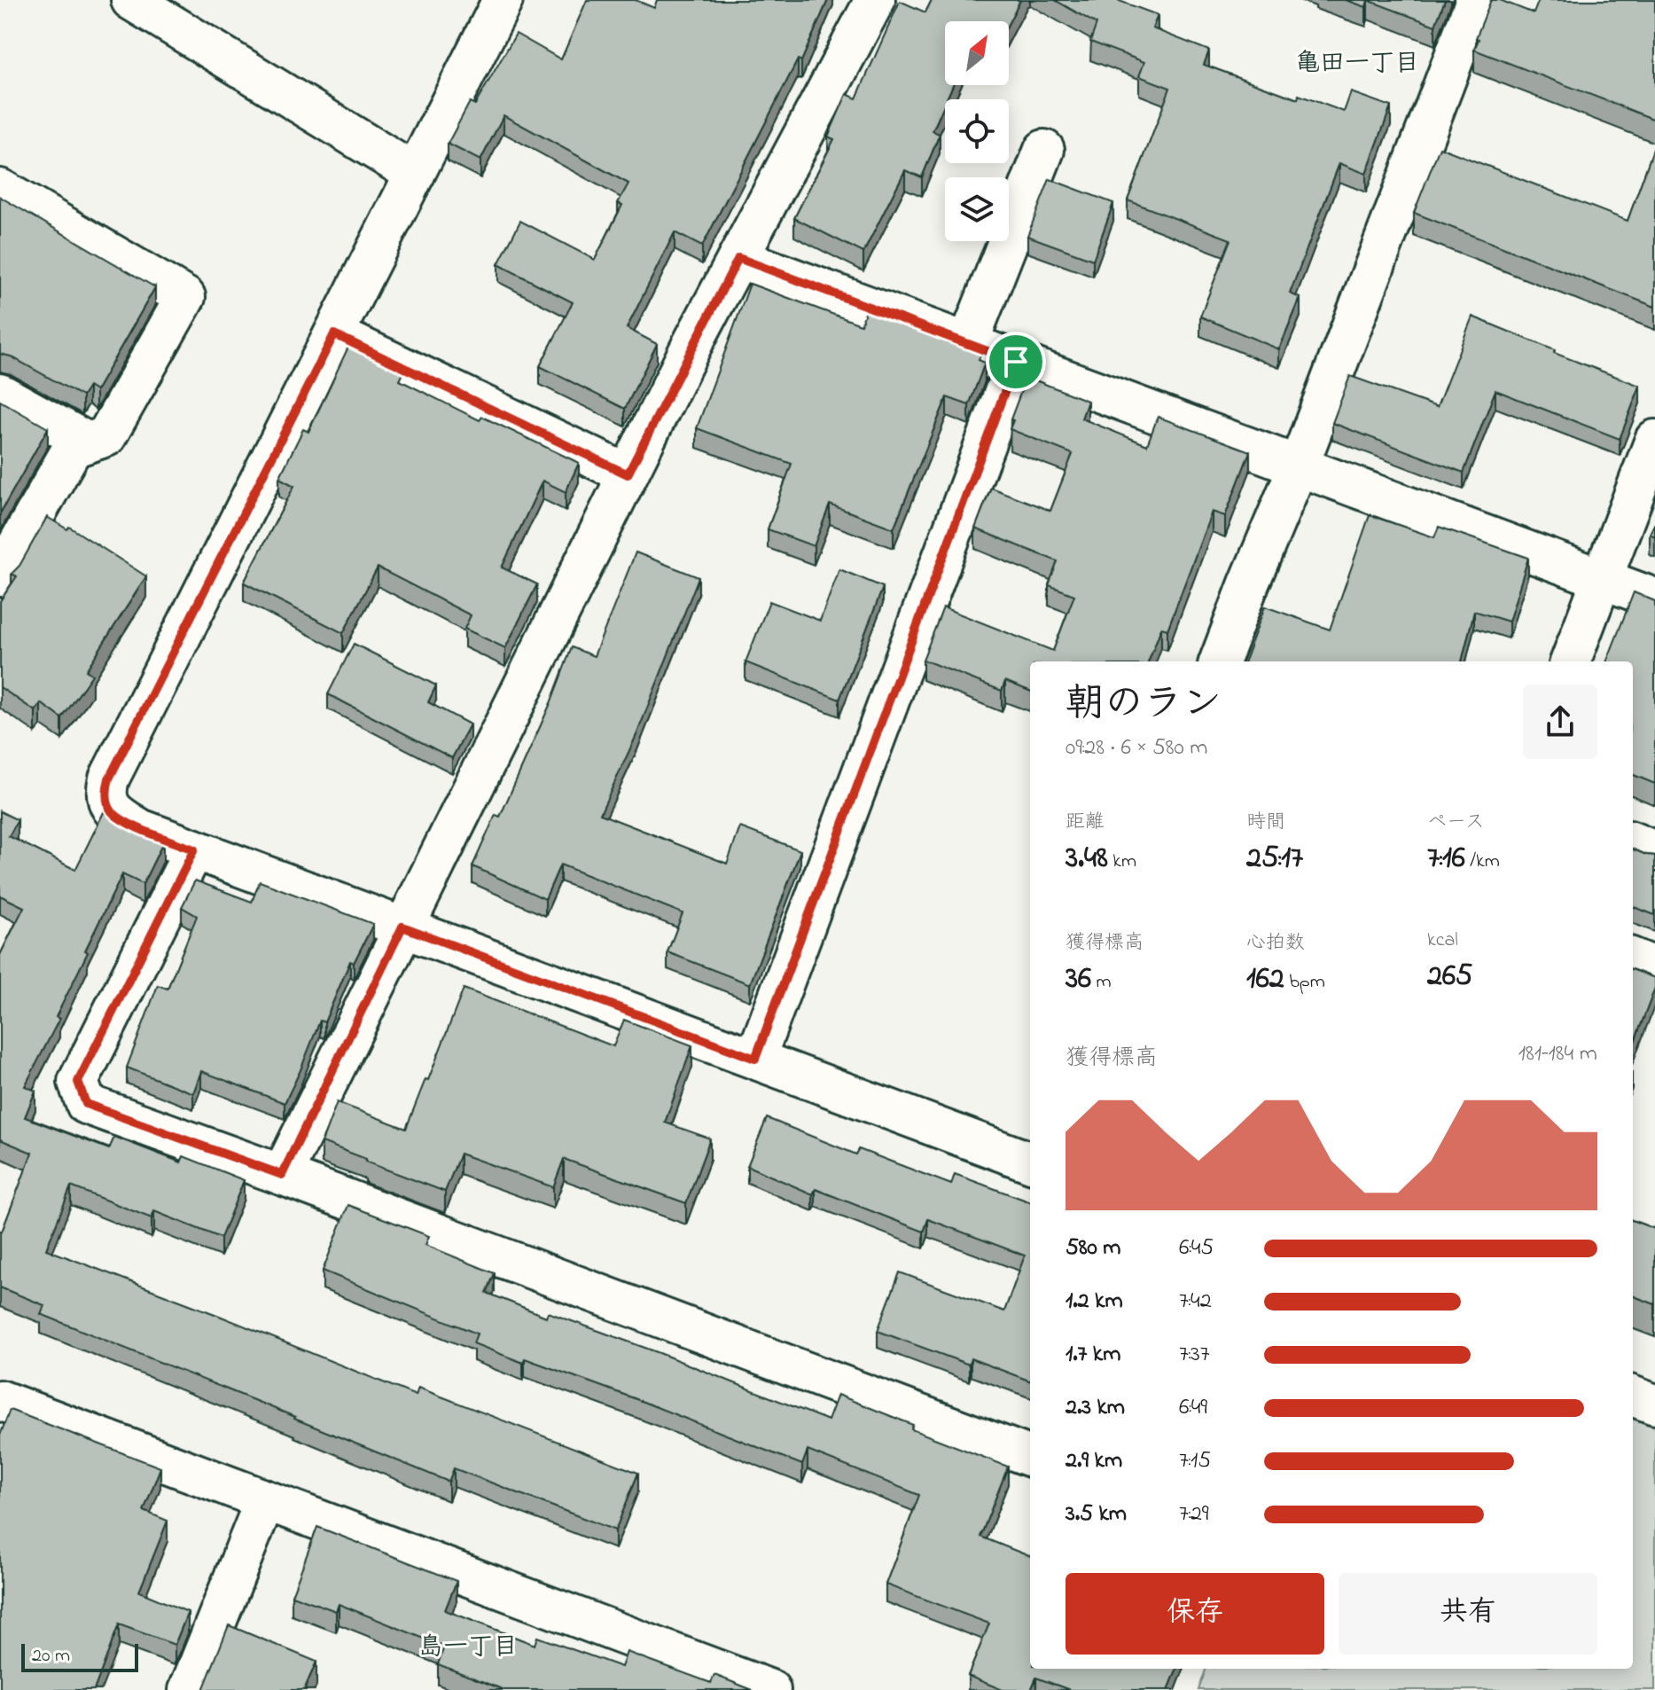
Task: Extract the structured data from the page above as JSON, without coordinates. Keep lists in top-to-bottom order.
{
  "districts": ["亀田一丁目", "島一丁目"],
  "scale_bar": "20 m",
  "north": "top right",
  "page": {
    "heading": ["朝のラン", "09:28 · 6 × 580 m"],
    "stats": [
      ["距離", "3.48 km"],
      ["時間", "25:17"],
      ["ペース", "7:16 /km"],
      ["獲得標高", "36 m"],
      ["心拍数", "162 bpm"],
      ["kcal", "265"]
    ],
    "chart": ["獲得標高", "181–184 m"],
    "list": [
      {
        "name": "580 m",
        "note": "6:45"
      },
      {
        "name": "1.2 km",
        "note": "7:42"
      },
      {
        "name": "1.7 km",
        "note": "7:37"
      },
      {
        "name": "2.3 km",
        "note": "6:49"
      },
      {
        "name": "2.9 km",
        "note": "7:15"
      },
      {
        "name": "3.5 km",
        "note": "7:29"
      }
    ],
    "buttons": ["保存", "共有"],
    "scale": "20 m"
  }
}
